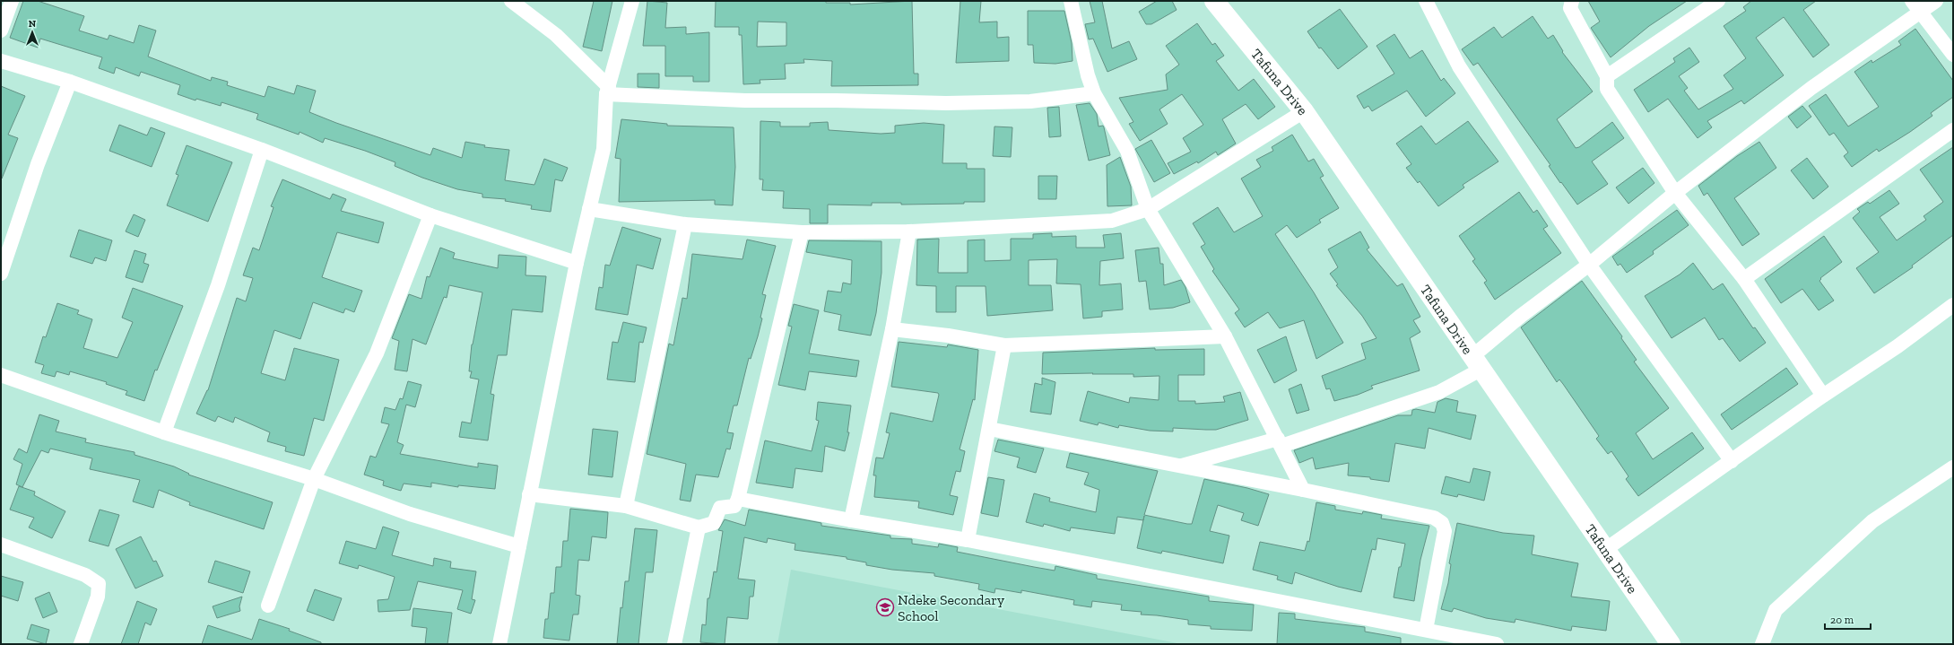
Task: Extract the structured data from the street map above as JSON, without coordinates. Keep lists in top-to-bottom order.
{
  "streets": {
    "main road": ["Tafuna Drive"]
  },
  "places": {
    "school or university": ["Ndeke Secondary School"]
  },
  "scale_bar": "20 m",
  "north": "top"
}
